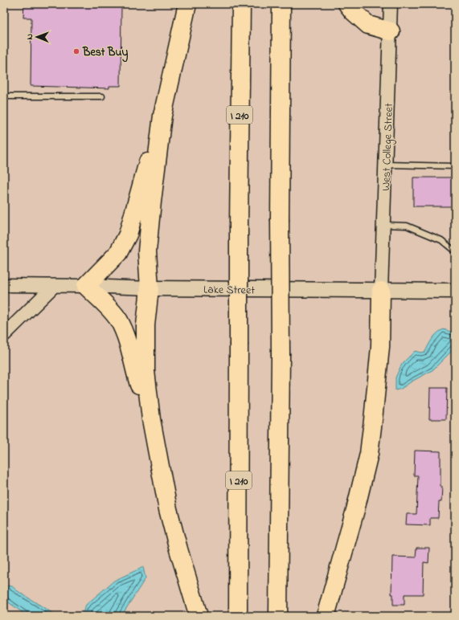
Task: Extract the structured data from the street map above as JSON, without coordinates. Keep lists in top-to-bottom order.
{
  "streets": {
    "highway": ["I 210"],
    "main road": ["Lake Street"],
    "street": ["West College Street"]
  },
  "crossings": [
    ["West College Street", "Lake Street"]
  ],
  "places": ["Best Buy"],
  "north": "left"
}
